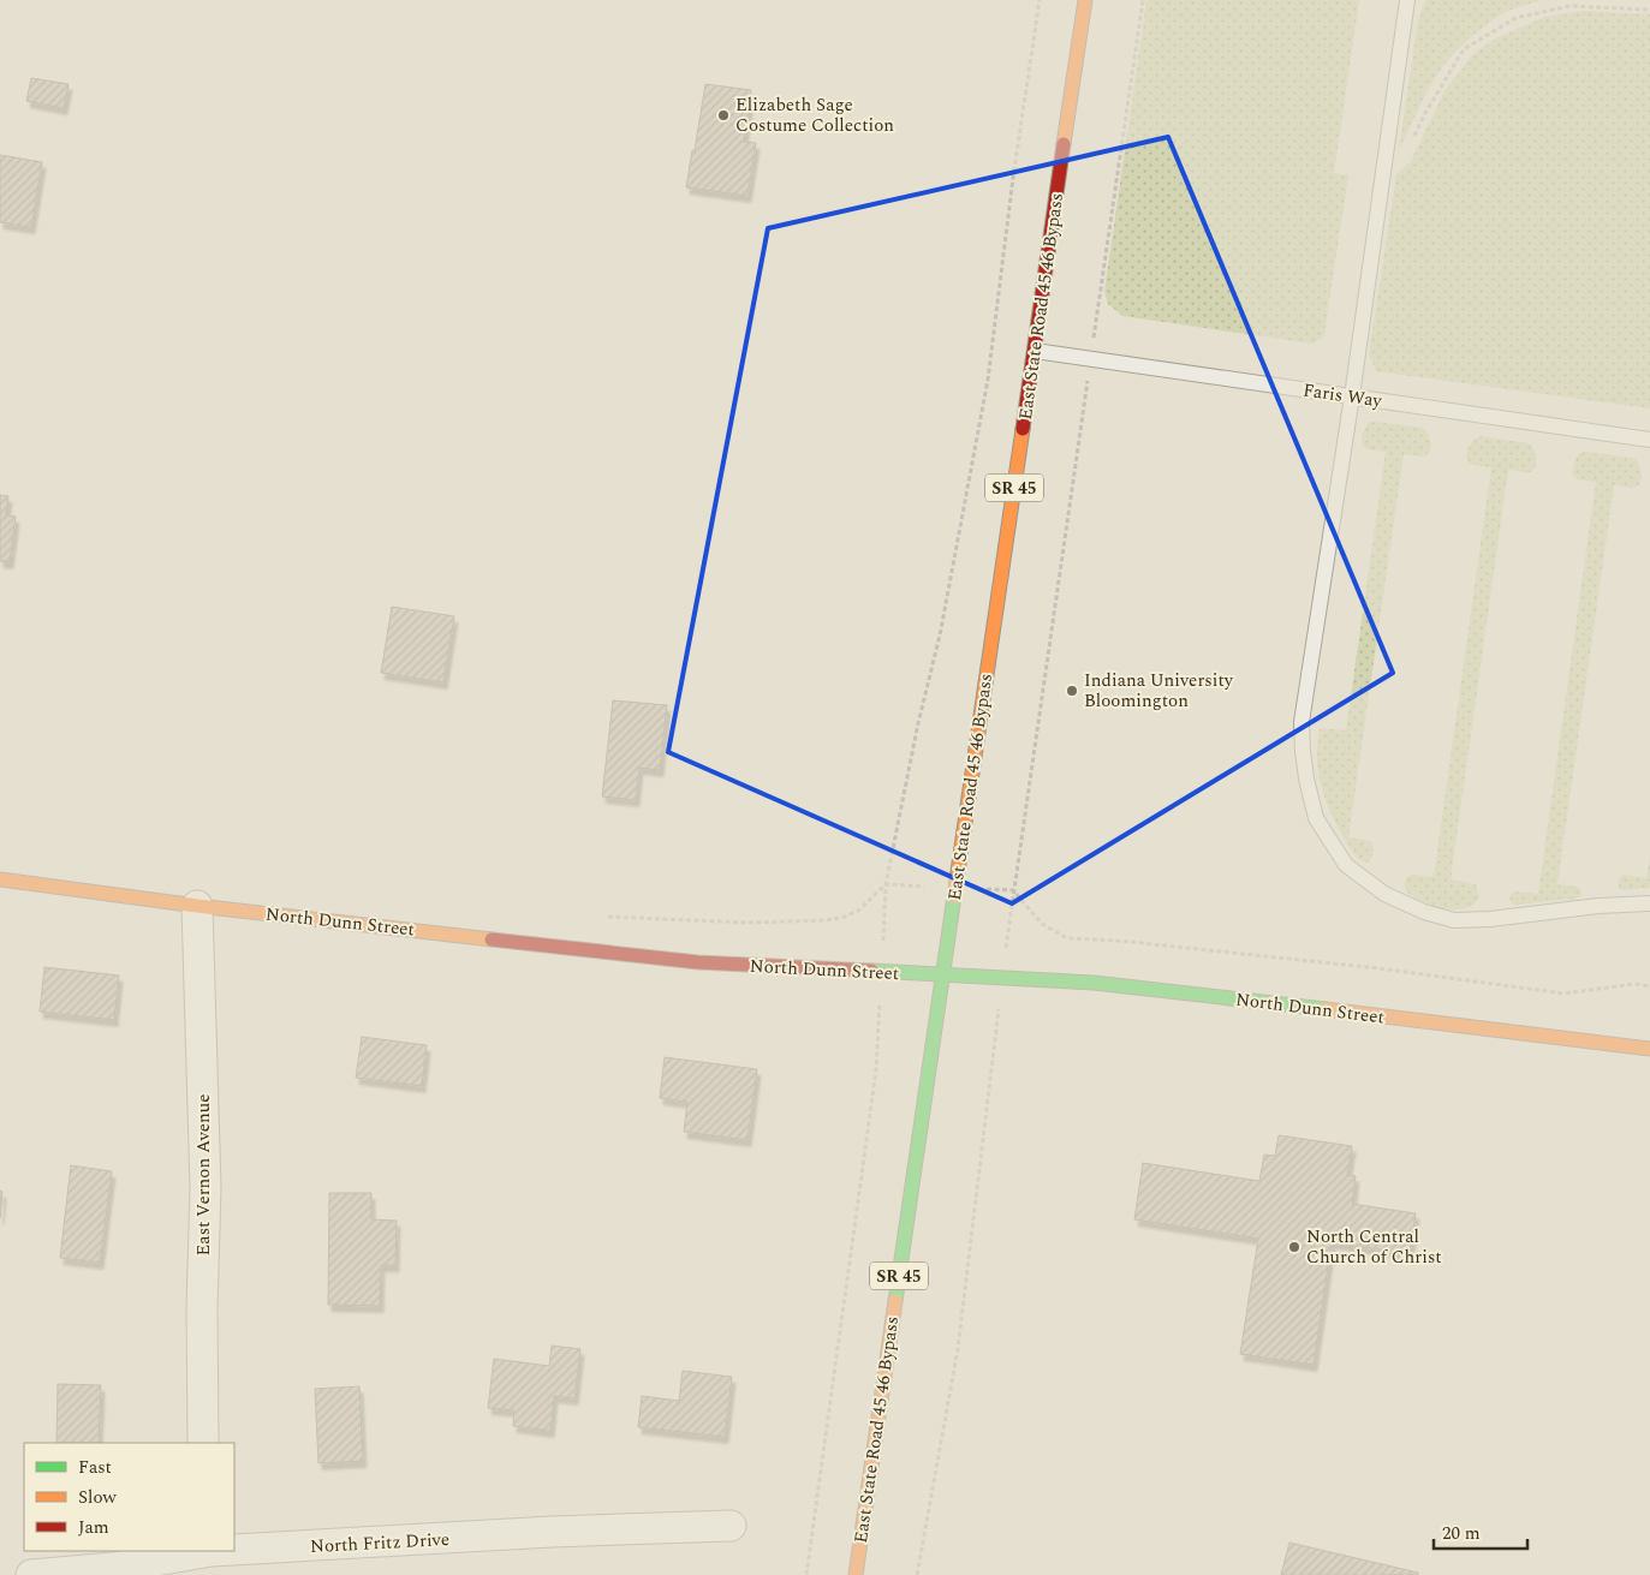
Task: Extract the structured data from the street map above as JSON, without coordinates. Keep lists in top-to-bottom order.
{
  "streets": {
    "main road": ["East State Road 45 46 Bypass", "SR 45", "North Dunn Street"],
    "street": ["East Vernon Avenue", "North Fritz Drive"],
    "lane": ["Faris Way"]
  },
  "crossings": [
    ["East State Road 45 46 Bypass", "Faris Way"],
    ["East State Road 45 46 Bypass", "North Dunn Street"],
    ["North Dunn Street", "East Vernon Avenue"]
  ],
  "places": ["Elizabeth Sage Costume Collection", "Indiana University Bloomington", "North Central Church of Christ"],
  "legend": ["Fast", "Slow", "Jam"],
  "scale_bar": "20 m"
}
